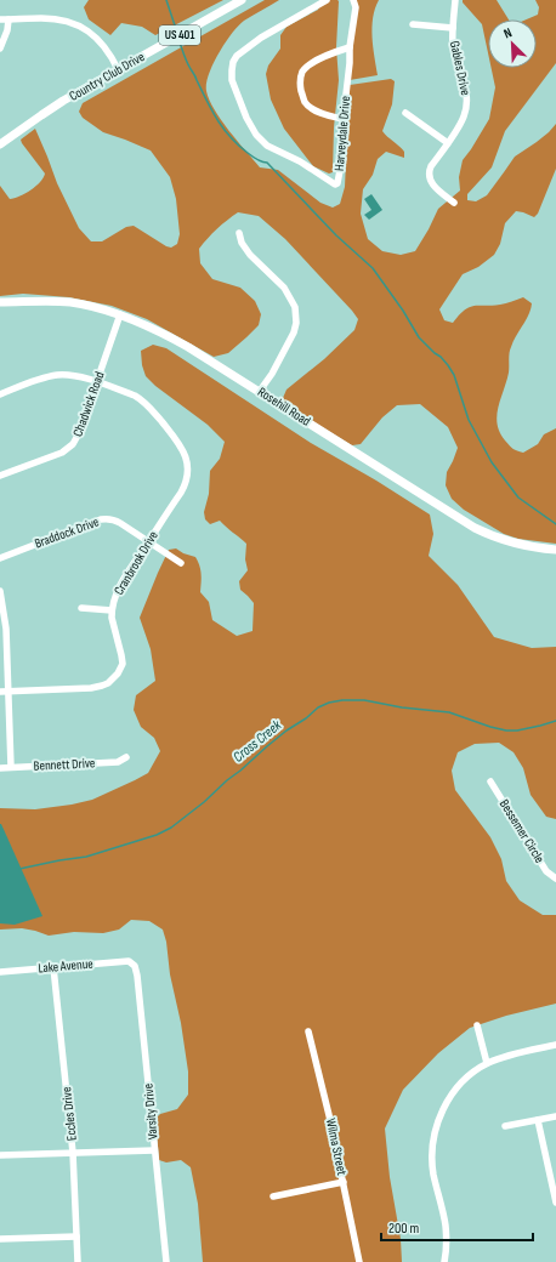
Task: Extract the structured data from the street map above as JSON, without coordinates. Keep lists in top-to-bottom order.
{
  "streets": {
    "main road": ["US 401", "Country Club Drive", "Rosehill Road"],
    "street": [
      "Gables Drive",
      "Harveydale Drive",
      "Chadwick Road",
      "Braddock Drive",
      "Cranbrook Drive",
      "Bennett Drive",
      "Bessemer Circle",
      "Lake Avenue",
      "Varsity Drive",
      "Eccles Drive",
      "Wilma Street"
    ]
  },
  "crossings": [
    ["Chadwick Road", "Rosehill Road"],
    ["Chadwick Road", "Cranbrook Drive"],
    ["Braddock Drive", "Cranbrook Drive"],
    ["Lake Avenue", "Varsity Drive"],
    ["Lake Avenue", "Eccles Drive"]
  ],
  "water": ["Cross Creek"],
  "scale_bar": "200 m",
  "north": "top left"
}
